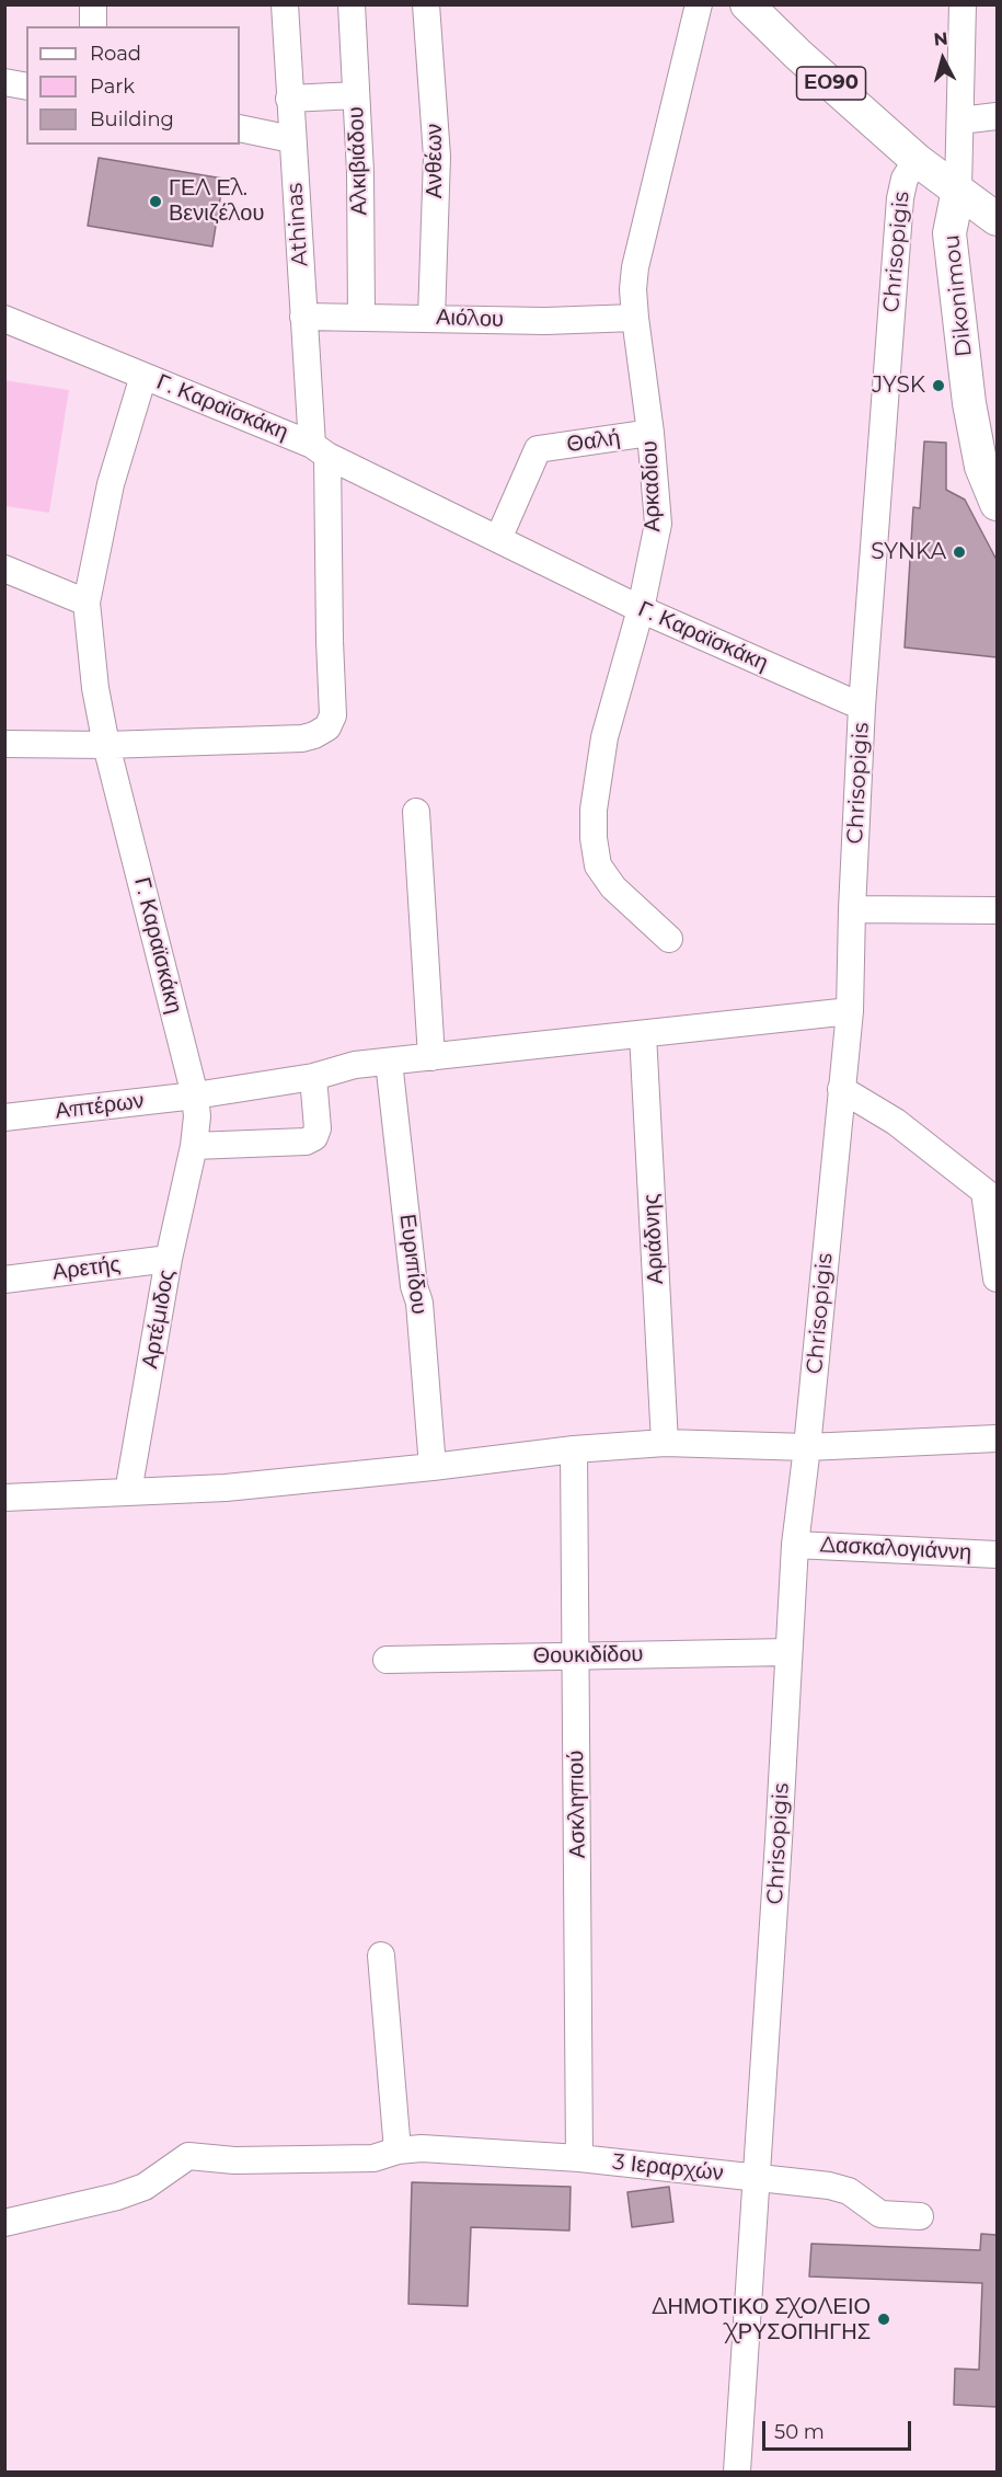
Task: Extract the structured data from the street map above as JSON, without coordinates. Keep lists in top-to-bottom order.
{
  "streets": {
    "main road": ["ΕΟ90", "Dikonimou"],
    "street": [
      "Αλκιβιάδου",
      "Ανθέων",
      "Athinas",
      "Chrisopigis",
      "Αιόλου",
      "Γ. Καραϊσκάκη",
      "Θαλή",
      "Αρκαδίου",
      "Απτέρων",
      "Αριάδνης",
      "Ευριπίδου",
      "Αρετής",
      "Αρτέμιδος",
      "Δασκαλογιάννη",
      "Θουκιδίδου",
      "Ασκληπιού",
      "3 Ιεραρχών"
    ]
  },
  "crossings": [
    ["ΕΟ90", "Chrisopigis"],
    ["ΕΟ90", "Dikonimou"],
    ["Αλκιβιάδου", "Αιόλου"],
    ["Ανθέων", "Αιόλου"],
    ["Athinas", "Αιόλου"],
    ["Athinas", "Γ. Καραϊσκάκη"],
    ["Chrisopigis", "Γ. Καραϊσκάκη"],
    ["Chrisopigis", "Δασκαλογιάννη"],
    ["Chrisopigis", "Θουκιδίδου"],
    ["Chrisopigis", "3 Ιεραρχών"],
    ["Αιόλου", "Αρκαδίου"],
    ["Γ. Καραϊσκάκη", "Θαλή"],
    ["Γ. Καραϊσκάκη", "Αρκαδίου"],
    ["Γ. Καραϊσκάκη", "Απτέρων"],
    ["Γ. Καραϊσκάκη", "Αρτέμιδος"],
    ["Θαλή", "Αρκαδίου"],
    ["Αρετής", "Αρτέμιδος"],
    ["Θουκιδίδου", "Ασκληπιού"],
    ["Ασκληπιού", "3 Ιεραρχών"]
  ],
  "places": [
    "ΓΕΛ Ελ. Βενιζέλου",
    "JYSK",
    "SYNKA",
    "ΔΗΜΟΤΙΚΟ ΣΧΟΛΕΙΟ ΧΡΥΣΟΠΗΓΗΣ"
  ],
  "legend": ["Road", "Park", "Building"],
  "scale_bar": "50 m",
  "north": "top"
}
